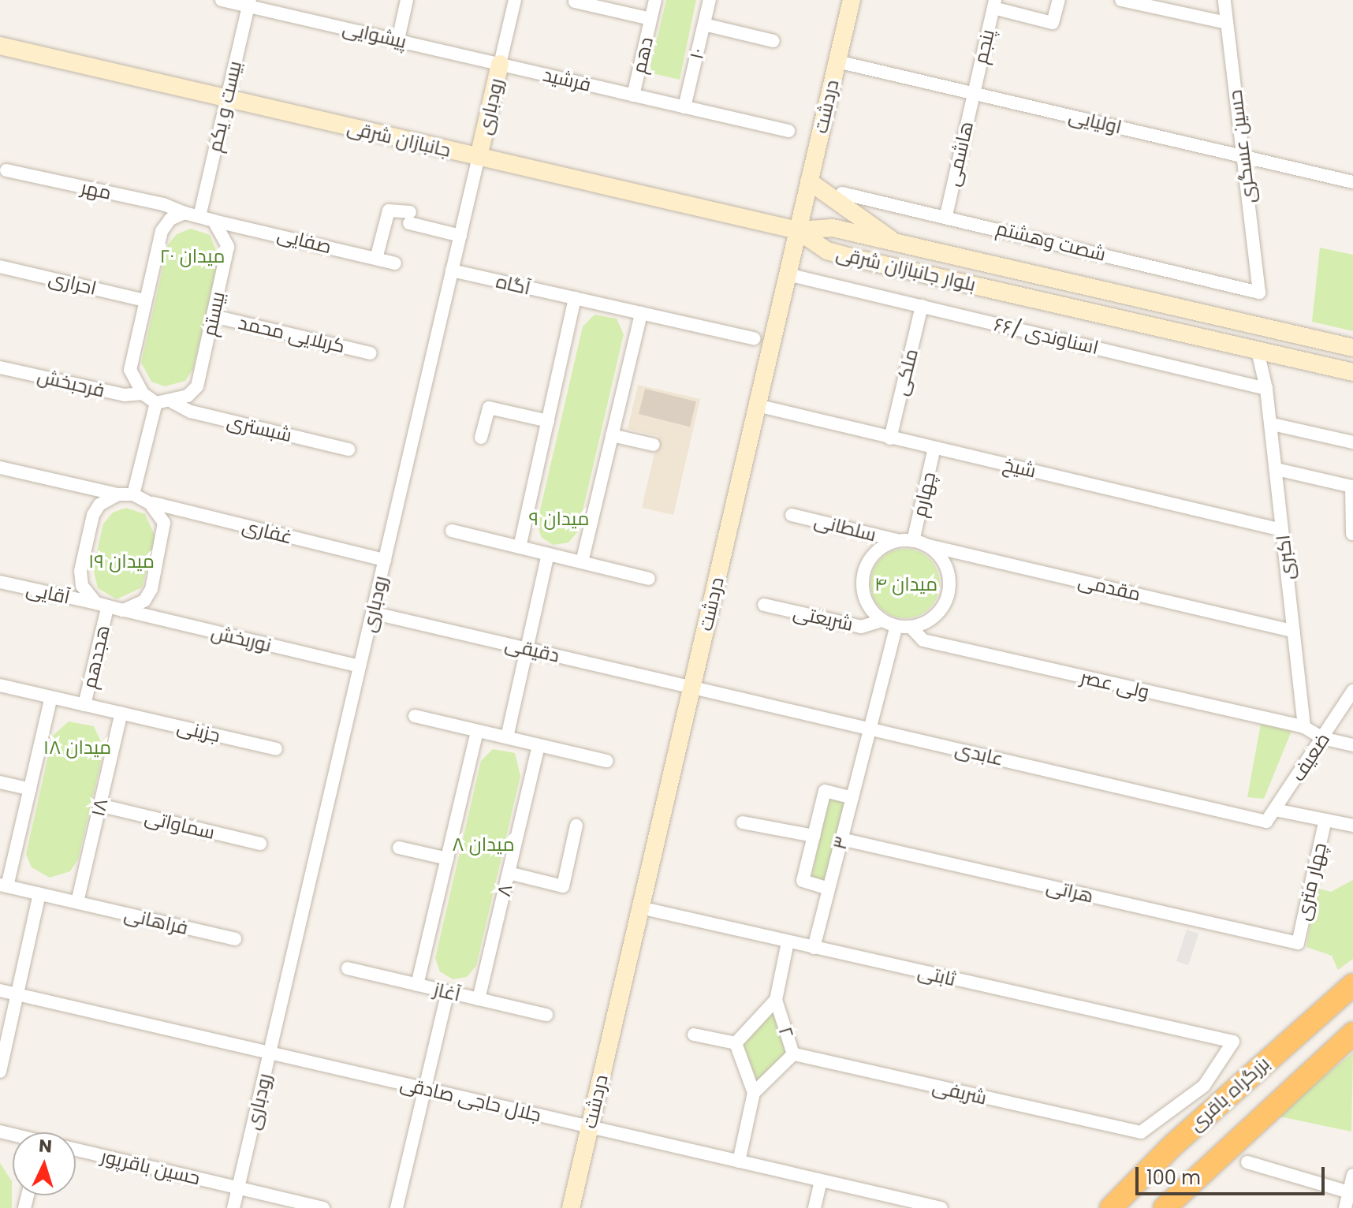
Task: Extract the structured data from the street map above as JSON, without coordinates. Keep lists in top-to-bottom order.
{
  "streets": {
    "highway": ["بزرگراه باقری"],
    "main road": [
      "رودباری",
      "دردشت",
      "جانبازان شرقی",
      "بلوار جانبازان شرقی"
    ],
    "street": [
      "پیشوایی",
      "پنجم",
      "۱۰",
      "دهم",
      "فرشید",
      "بیست و یکم",
      "اولیایی",
      "حسین عسگری",
      "هاشمی",
      "مهر",
      "صفایی",
      "شصت وهشتم",
      "احراری",
      "آگاه",
      "بیستم",
      "کربلایی محمد",
      "اسناوندی /۶۶",
      "ملکی",
      "فرحبخش",
      "شبستری",
      "شیخ",
      "چهارم",
      "سلطانی",
      "غفاری",
      "اکبری",
      "مقدمی",
      "آقایی",
      "شریعتی",
      "نوربخش",
      "دقیقی",
      "هجدهم",
      "ولی عصر",
      "جزینی",
      "عابدی",
      "ضعیف",
      "۱۸",
      "سماواتی",
      "۳",
      "چهار متری",
      "۸",
      "هراتی",
      "فراهانی",
      "ثابتی",
      "آغاز",
      "۲",
      "شریفی",
      "جلال حاجی صادقی",
      "حسین باقرپور"
    ]
  },
  "crossings": [
    ["پیشوایی", "فرشید"],
    ["پیشوایی", "بیست و یکم"],
    ["پیشوایی", "رودباری"],
    ["پنجم", "اولیایی"],
    ["پنجم", "هاشمی"],
    ["۱۰", "دهم"],
    ["دهم", "فرشید"],
    ["فرشید", "رودباری"],
    ["بیست و یکم", "جانبازان شرقی"],
    ["رودباری", "جانبازان شرقی"],
    ["رودباری", "آگاه"],
    ["رودباری", "غفاری"],
    ["رودباری", "نوربخش"],
    ["رودباری", "دقیقی"],
    ["رودباری", "جلال حاجی صادقی"],
    ["رودباری", "حسین باقرپور"],
    ["دردشت", "اولیایی"],
    ["دردشت", "جانبازان شرقی"],
    ["دردشت", "بلوار جانبازان شرقی"],
    ["دردشت", "اسناوندی /۶۶"],
    ["دردشت", "شیخ"],
    ["دردشت", "دقیقی"],
    ["دردشت", "عابدی"],
    ["دردشت", "ثابتی"],
    ["دردشت", "جلال حاجی صادقی"],
    ["اولیایی", "حسین عسگری"],
    ["اولیایی", "هاشمی"],
    ["جانبازان شرقی", "بلوار جانبازان شرقی"],
    ["حسین عسگری", "شصت وهشتم"],
    ["هاشمی", "شصت وهشتم"],
    ["صفایی", "بیستم"],
    ["بیستم", "کربلایی محمد"],
    ["بیستم", "شبستری"],
    ["اسناوندی /۶۶", "ملکی"],
    ["اسناوندی /۶۶", "اکبری"],
    ["ملکی", "شیخ"],
    ["شیخ", "چهارم"],
    ["شیخ", "اکبری"],
    ["چهارم", "سلطانی"],
    ["چهارم", "مقدمی"],
    ["چهارم", "شریعتی"],
    ["چهارم", "ولی عصر"],
    ["چهارم", "۳"],
    ["سلطانی", "مقدمی"],
    ["سلطانی", "شریعتی"],
    ["سلطانی", "ولی عصر"],
    ["سلطانی", "۳"],
    ["غفاری", "آقایی"],
    ["غفاری", "نوربخش"],
    ["غفاری", "هجدهم"],
    ["اکبری", "مقدمی"],
    ["اکبری", "ولی عصر"],
    ["مقدمی", "شریعتی"],
    ["مقدمی", "ولی عصر"],
    ["مقدمی", "۳"],
    ["آقایی", "نوربخش"],
    ["آقایی", "هجدهم"],
    ["شریعتی", "ولی عصر"],
    ["شریعتی", "۳"],
    ["نوربخش", "هجدهم"],
    ["دقیقی", "عابدی"],
    ["هجدهم", "جزینی"],
    ["ولی عصر", "ضعیف"],
    ["ولی عصر", "۳"],
    ["جزینی", "۱۸"],
    ["عابدی", "ضعیف"],
    ["عابدی", "۳"],
    ["۱۸", "سماواتی"],
    ["۱۸", "فراهانی"],
    ["۳", "هراتی"],
    ["۳", "ثابتی"],
    ["چهار متری", "هراتی"],
    ["۸", "آغاز"],
    ["ثابتی", "شریفی"],
    ["۲", "شریفی"]
  ],
  "parks": [
    "میدان ۲۰",
    "میدان ۹",
    "میدان ۱۹",
    "میدان ۴",
    "میدان ۱۸",
    "میدان ۸"
  ],
  "scale_bar": "100 m",
  "north": "top"
}
